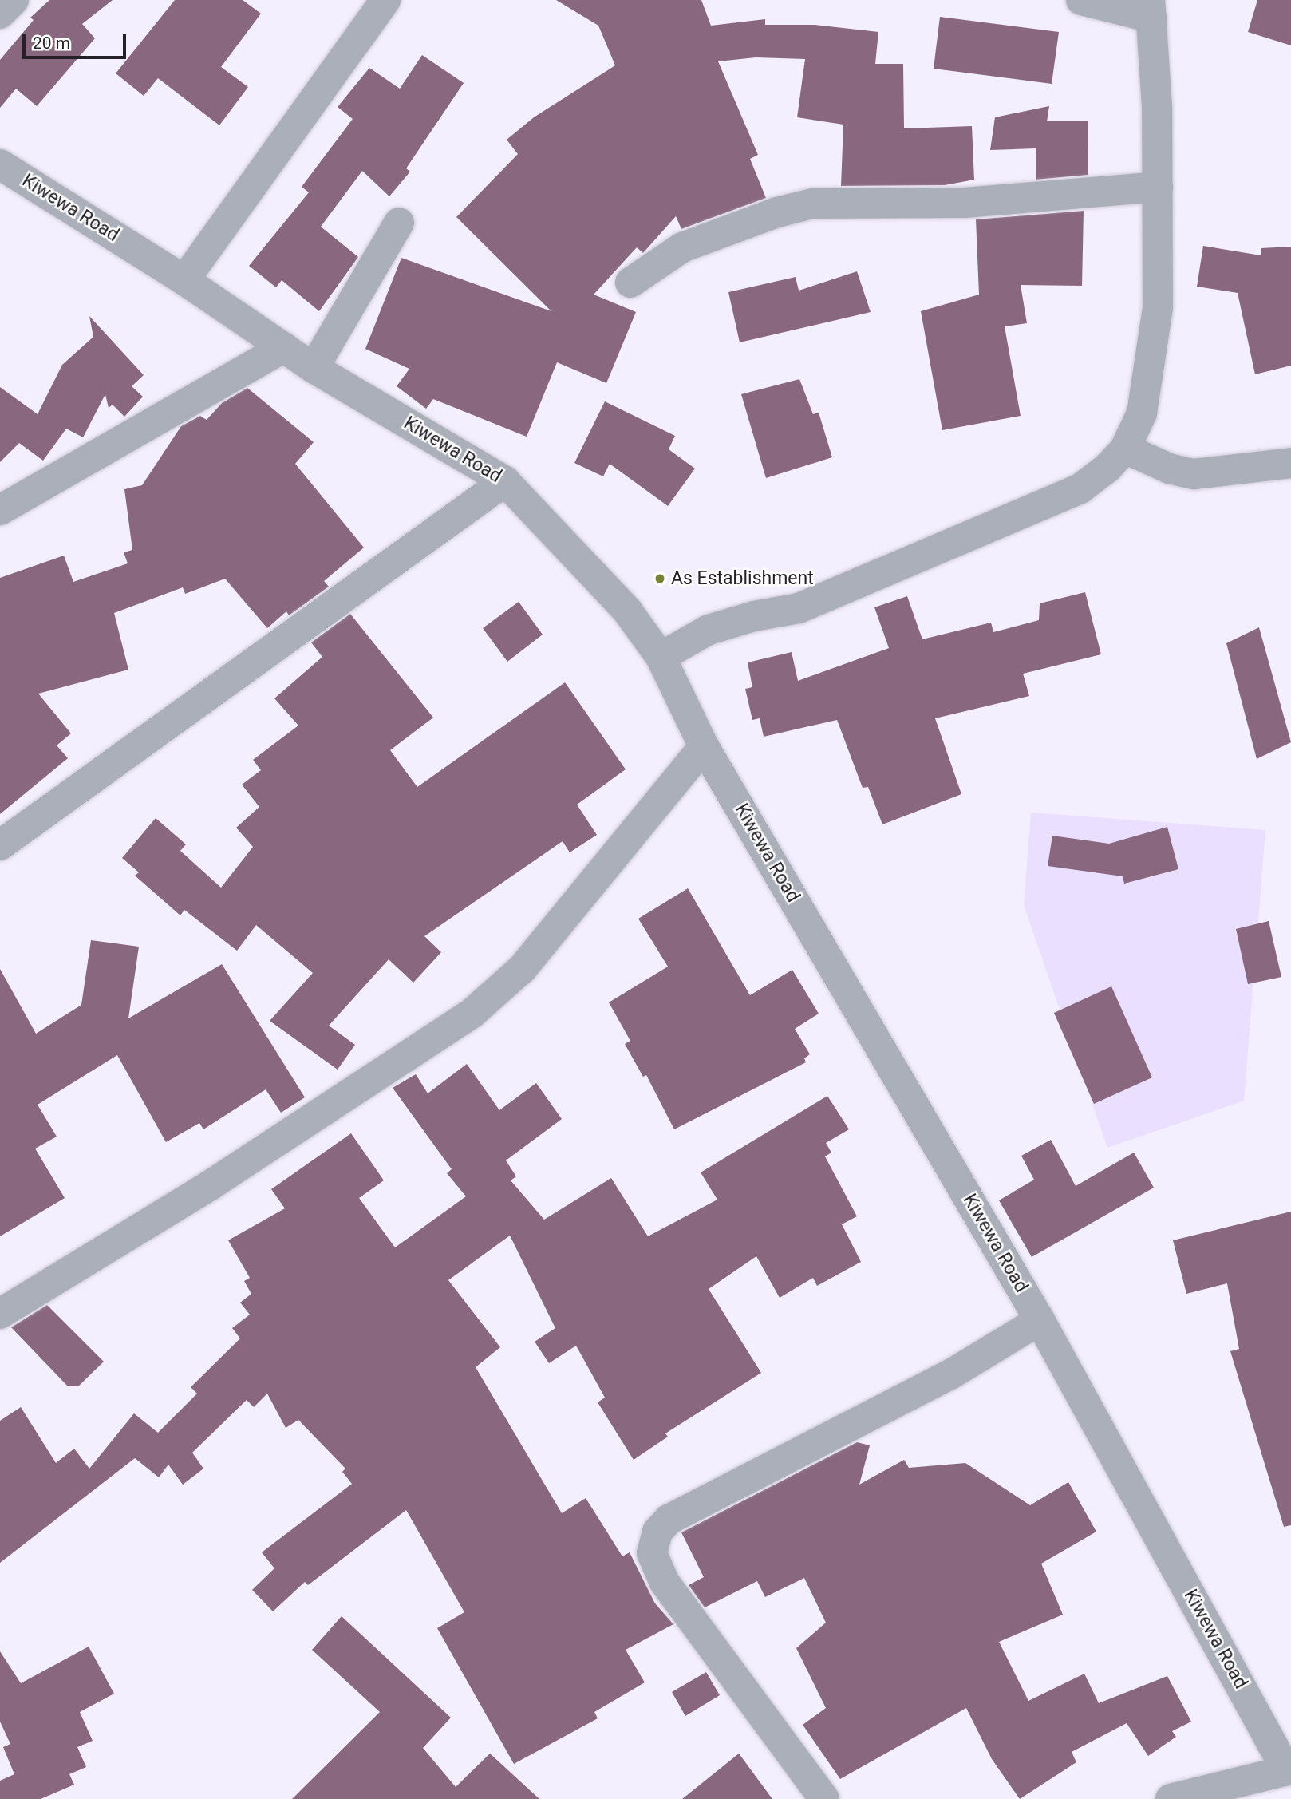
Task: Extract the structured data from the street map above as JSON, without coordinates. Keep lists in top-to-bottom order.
{
  "streets": {
    "street": ["Kiwewa Road"]
  },
  "places": ["As Establishment"],
  "scale_bar": "20 m"
}
